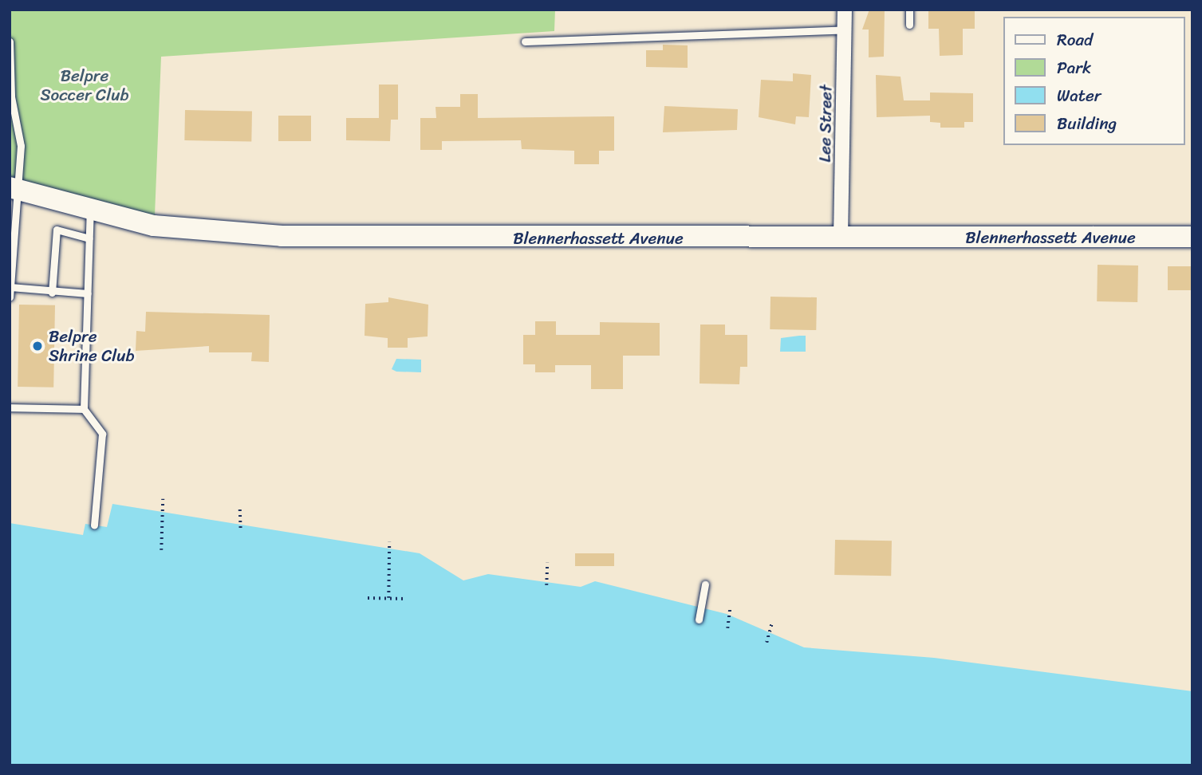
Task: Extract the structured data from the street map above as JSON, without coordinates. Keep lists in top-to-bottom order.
{
  "streets": {
    "street": ["Lee Street", "Blennerhassett Avenue"]
  },
  "crossings": [
    ["Lee Street", "Blennerhassett Avenue"]
  ],
  "parks": ["Belpre Soccer Club"],
  "places": ["Belpre Shrine Club"],
  "legend": [
    "Road",
    "Park",
    "Water",
    "Building"
  ]
}
